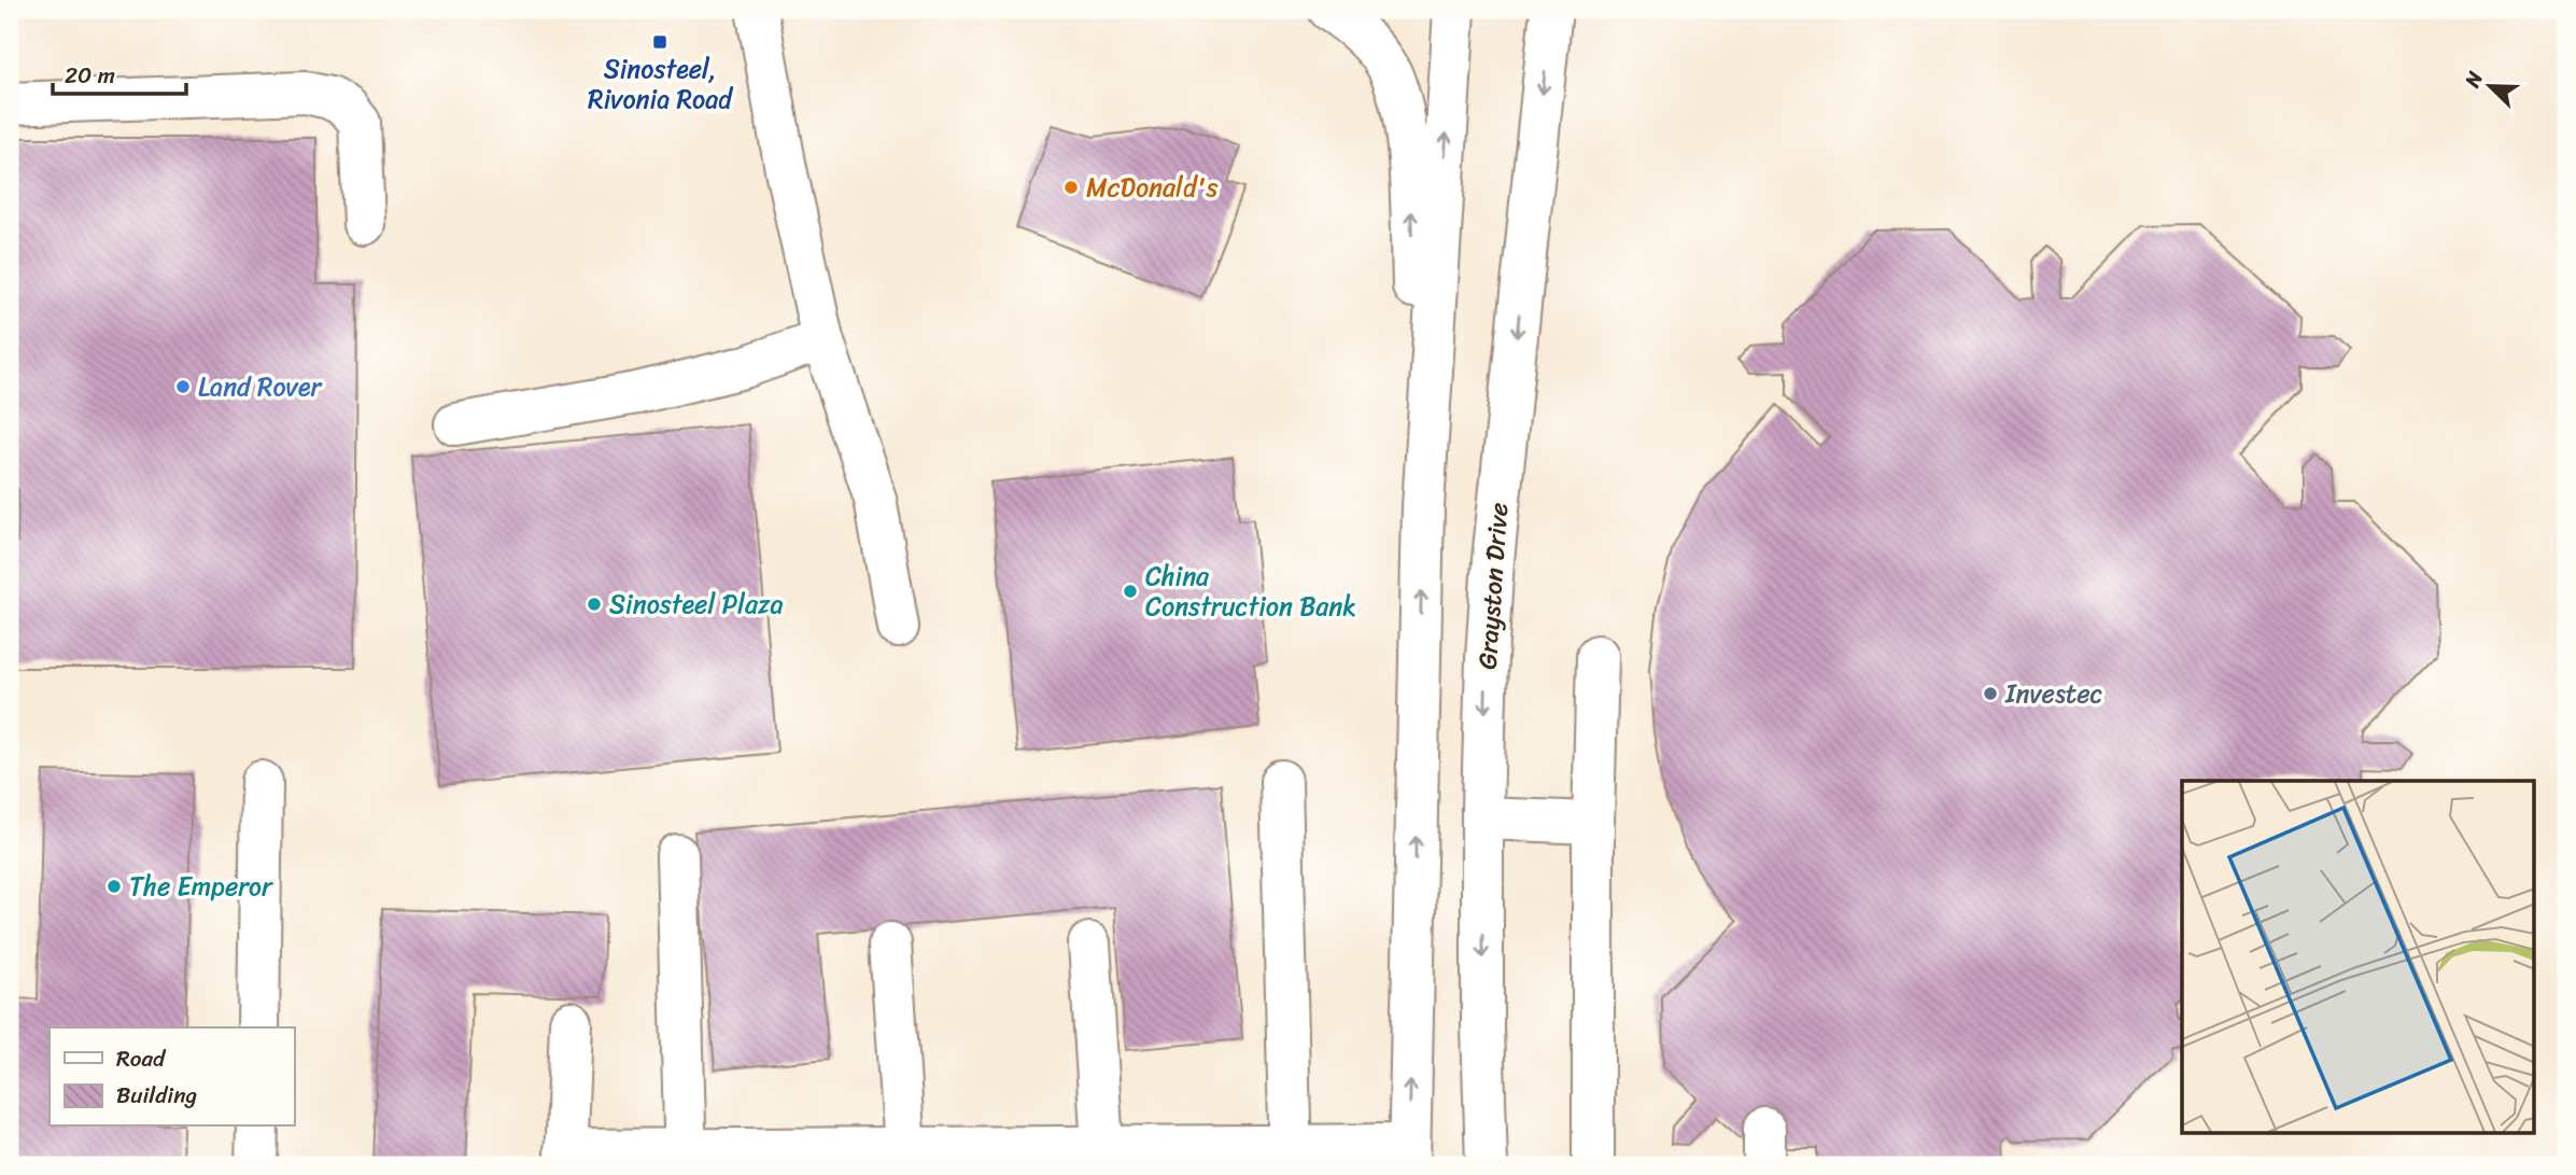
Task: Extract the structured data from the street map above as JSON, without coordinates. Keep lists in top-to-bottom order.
{
  "streets": {
    "main road": ["Grayston Drive"]
  },
  "places": {
    "transit": ["Sinosteel, Rivonia Road"],
    "other": [
      "McDonald's",
      "Land Rover",
      "China Construction Bank",
      "Sinosteel Plaza",
      "Investec",
      "The Emperor"
    ]
  },
  "legend": ["Road", "Building"],
  "scale_bar": "20 m",
  "north": "top left"
}
